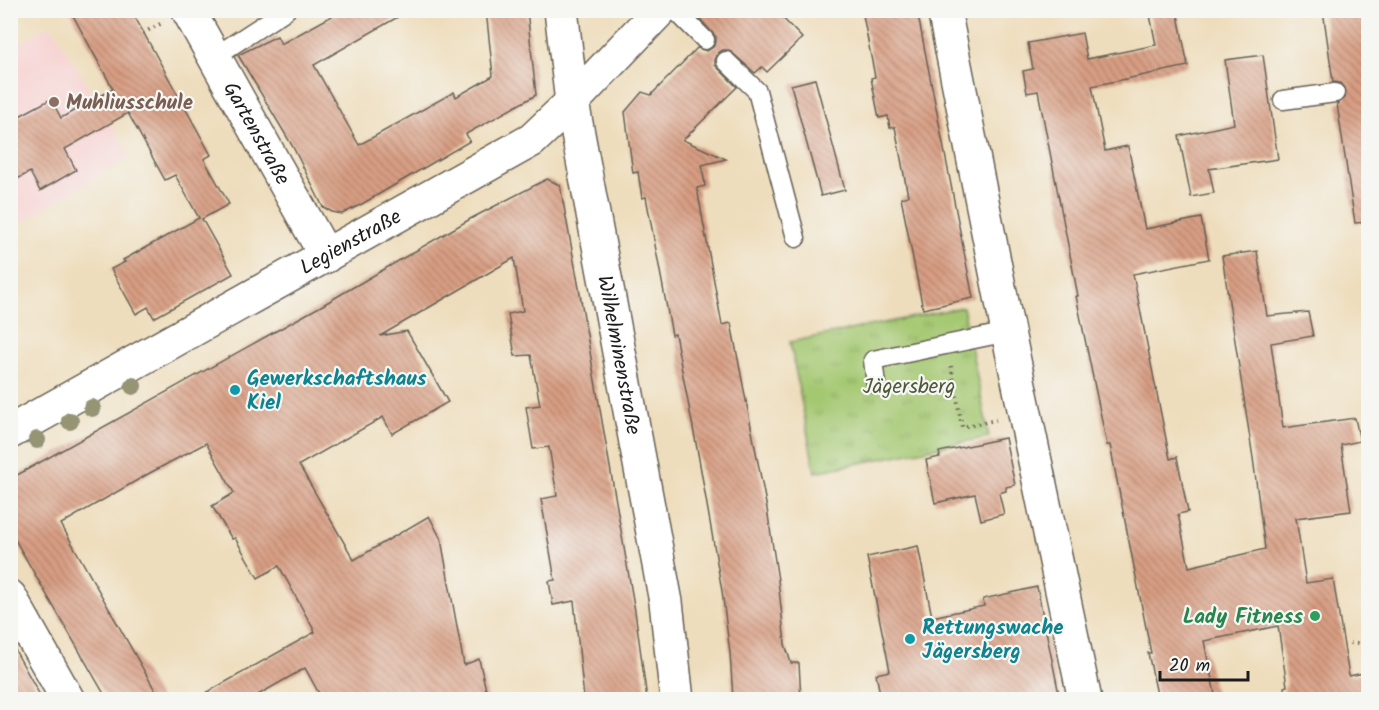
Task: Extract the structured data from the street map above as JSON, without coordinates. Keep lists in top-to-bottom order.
{
  "streets": {
    "street": ["Gartenstraße", "Legienstraße", "Wilhelminenstraße"]
  },
  "crossings": [
    ["Gartenstraße", "Legienstraße"],
    ["Legienstraße", "Wilhelminenstraße"]
  ],
  "parks": ["Jägersberg"],
  "places": [
    "Muhliusschule",
    "Gewerkschaftshaus Kiel",
    "Lady Fitness",
    "Rettungswache Jägersberg"
  ],
  "scale_bar": "20 m"
}
